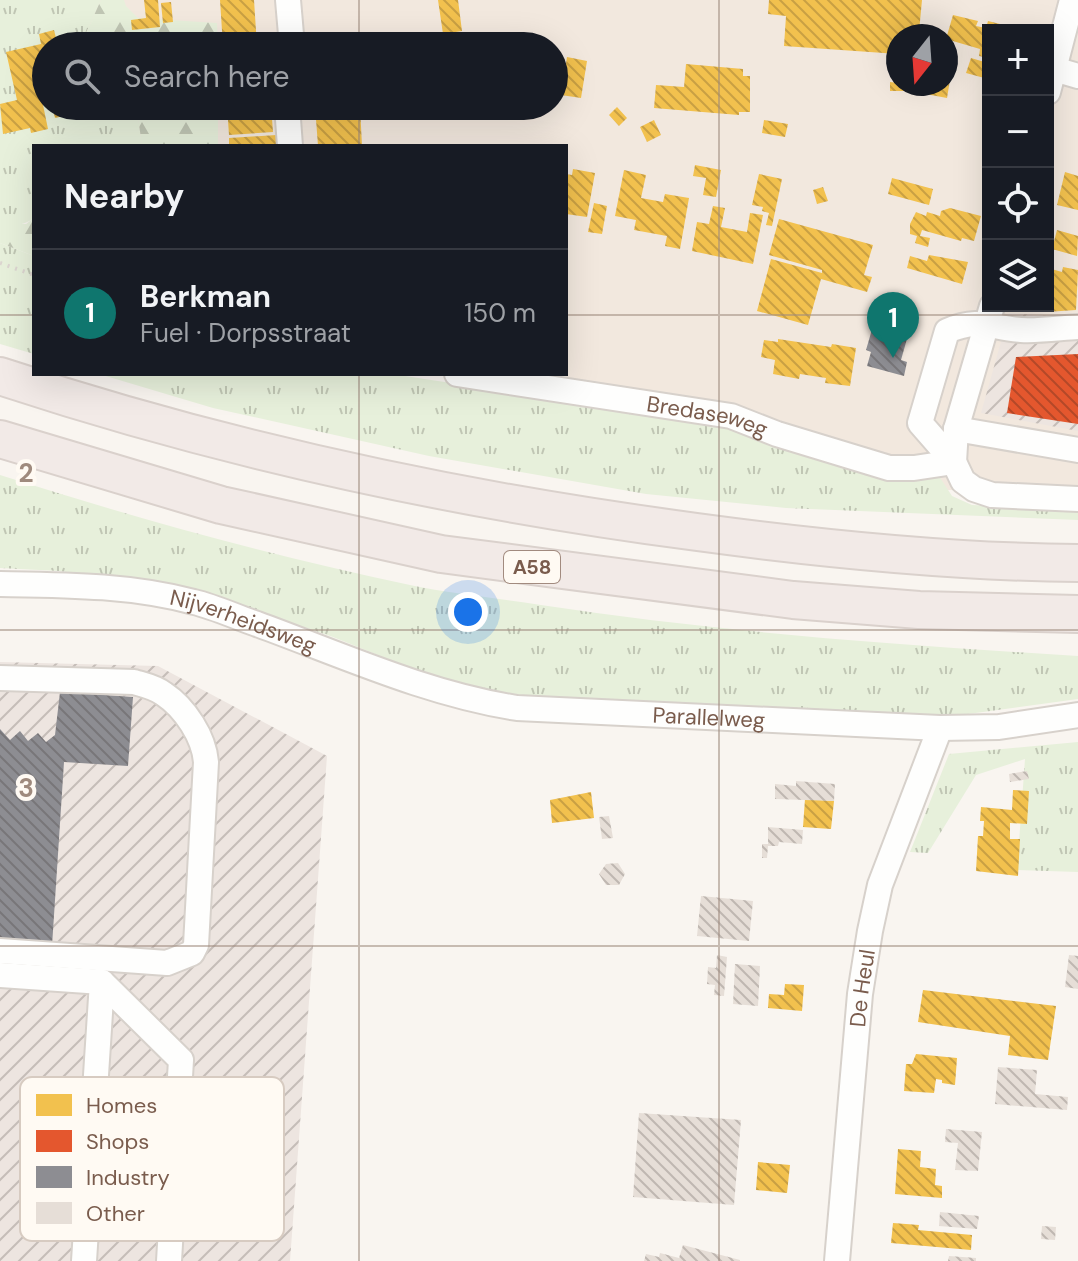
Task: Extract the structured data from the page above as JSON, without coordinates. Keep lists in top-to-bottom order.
{
  "streets": {
    "highway": ["A58"],
    "street": [
      "Bredaseweg",
      "Nijverheidsweg",
      "Parallelweg",
      "De Heul"
    ]
  },
  "crossings": [
    ["Nijverheidsweg", "Parallelweg"],
    ["Parallelweg", "De Heul"]
  ],
  "legend": [
    "Homes",
    "Shops",
    "Industry",
    "Other"
  ],
  "north": "bottom",
  "page": {
    "map_buttons": ["+", "−"],
    "search": "Search here",
    "heading": "Nearby",
    "list": [
      {
        "mark": "1",
        "name": "Berkman",
        "note": "Fuel · Dorpsstraat",
        "value": "150 m"
      }
    ],
    "pins": "1"
  },
  "grid": {
    "rows": ["2", "3"]
  }
}
